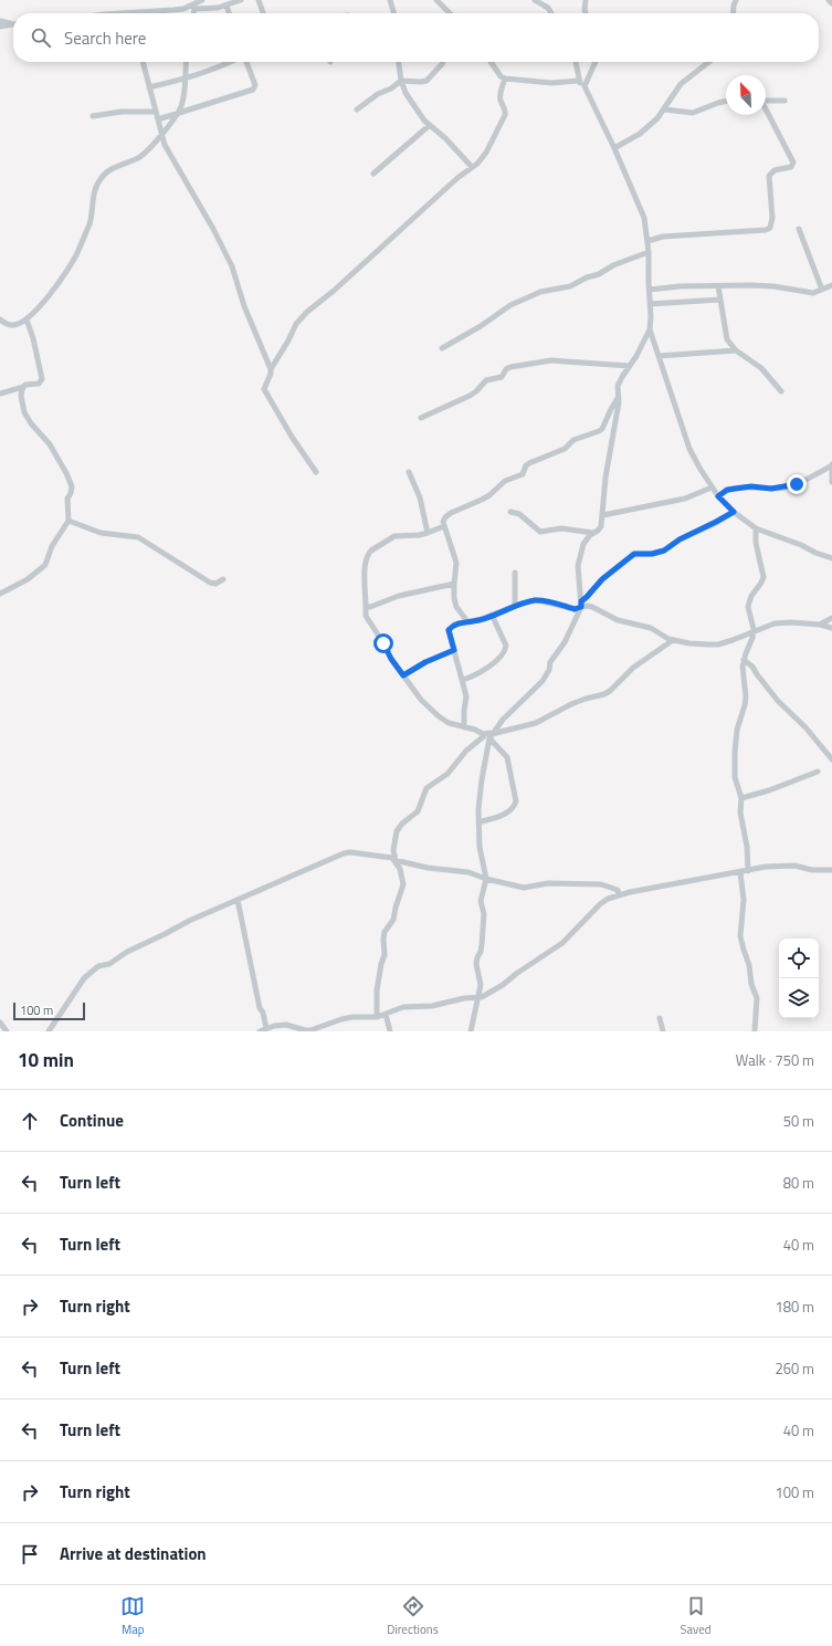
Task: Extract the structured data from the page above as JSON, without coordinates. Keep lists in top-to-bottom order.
{
  "scale_bar": "100 m",
  "north": "top left",
  "page": {
    "search": "Search here",
    "scale": "100 m",
    "heading": ["10 min", "Walk · 750 m"],
    "list": [
      ["Continue", "50 m"],
      ["Turn left", "80 m"],
      ["Turn left", "40 m"],
      ["Turn right", "180 m"],
      ["Turn left", "260 m"],
      ["Turn left", "40 m"],
      ["Turn right", "100 m"],
      "Arrive at destination"
    ],
    "nav": ["Map", "Directions", "Saved"]
  }
}
